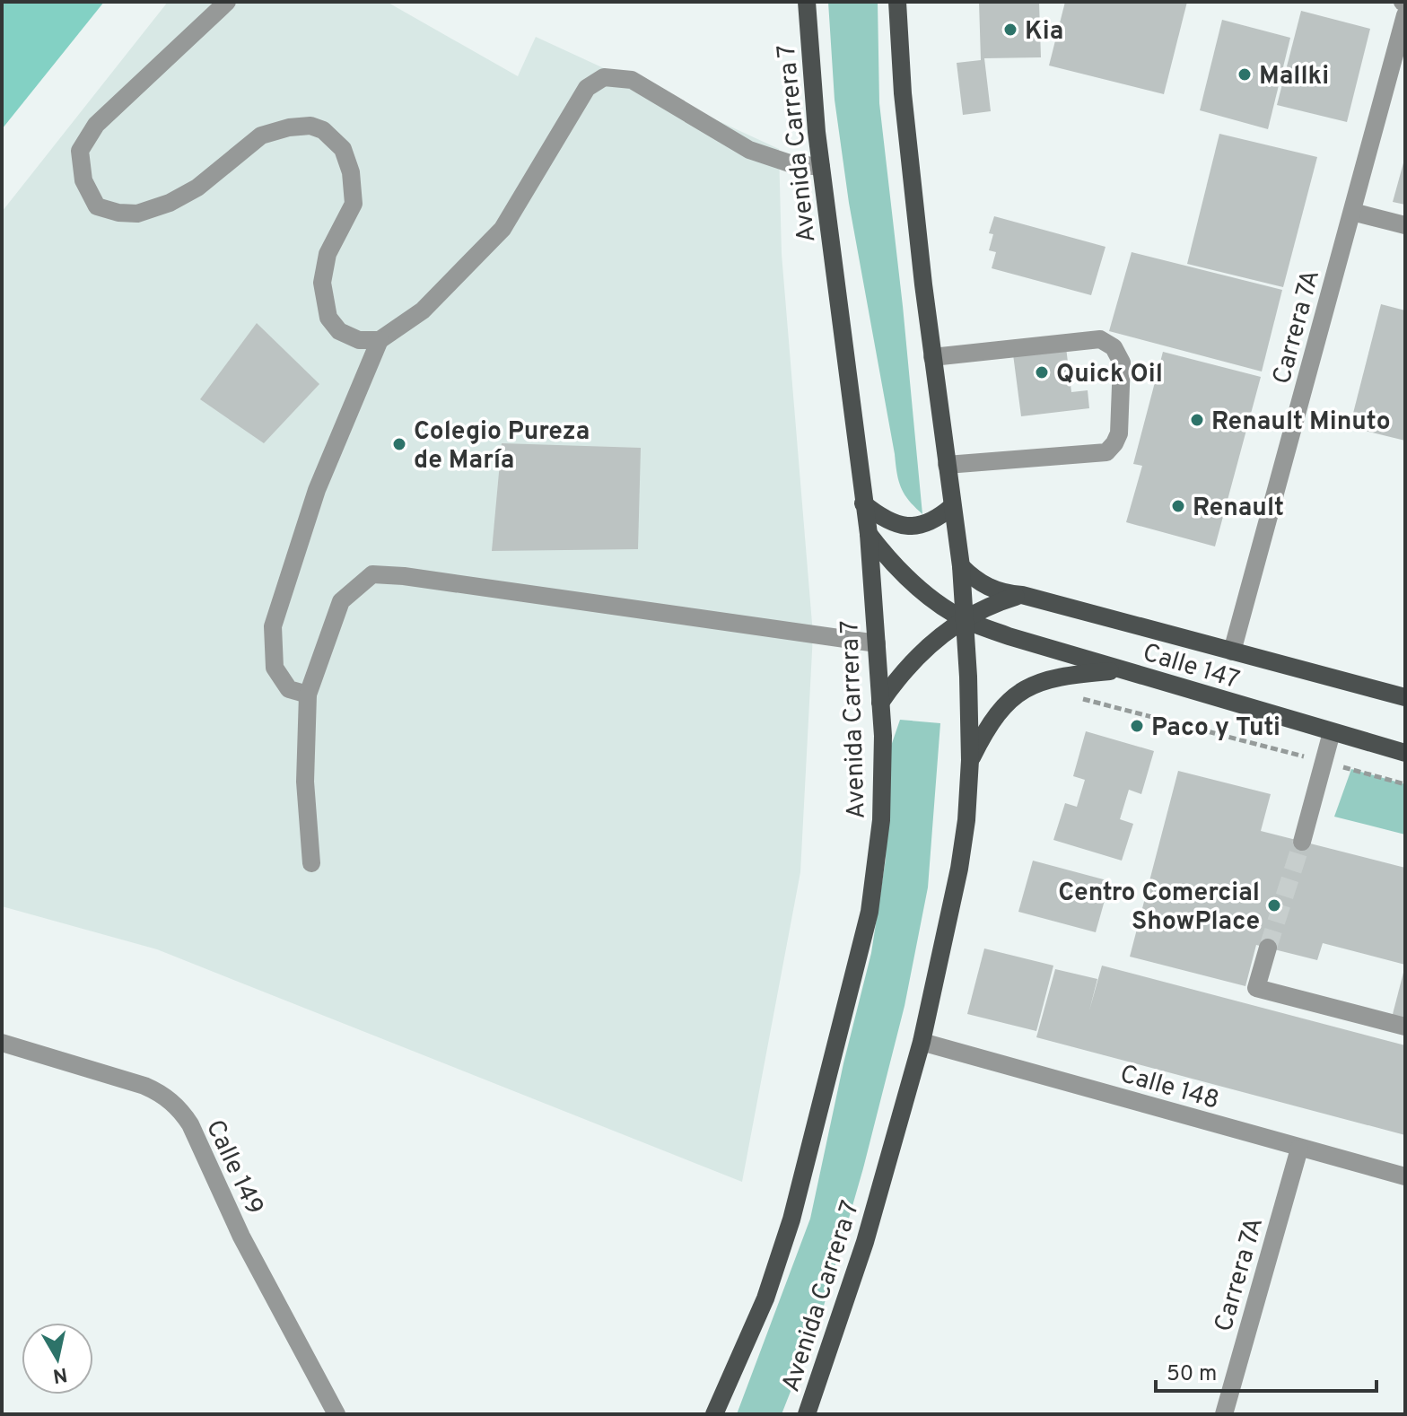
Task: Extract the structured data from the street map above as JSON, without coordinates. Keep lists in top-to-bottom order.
{
  "streets": {
    "main road": ["Avenida Carrera 7", "Calle 147"],
    "street": ["Carrera 7A", "Calle 148", "Calle 149"]
  },
  "crossings": [
    ["Avenida Carrera 7", "Calle 147"],
    ["Avenida Carrera 7", "Calle 148"],
    ["Carrera 7A", "Calle 147"],
    ["Carrera 7A", "Calle 148"]
  ],
  "places": [
    "Kia",
    "Mallki",
    "Quick Oil",
    "Renault Minuto",
    "Colegio Pureza de María",
    "Renault",
    "Paco y Tuti",
    "Centro Comercial ShowPlace"
  ],
  "scale_bar": "50 m",
  "north": "bottom"
}
